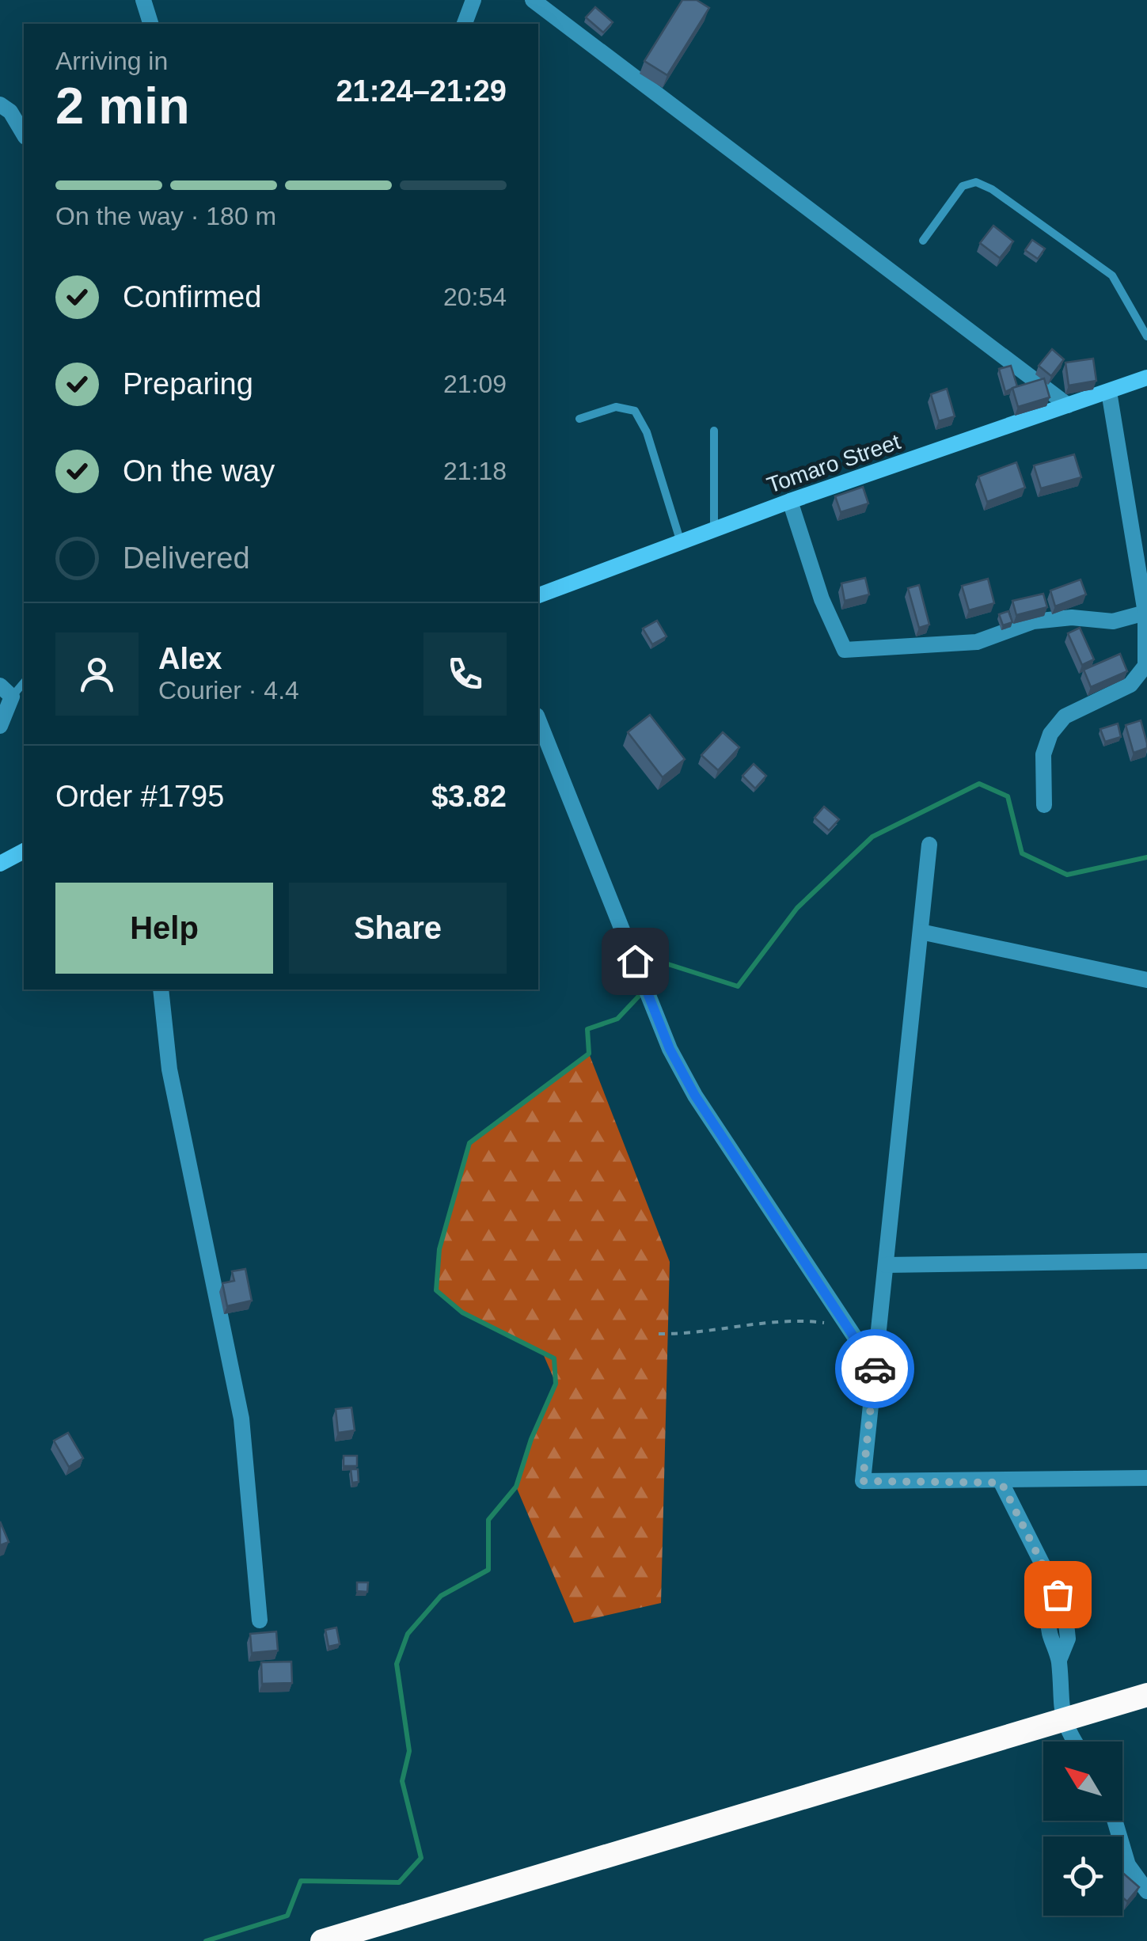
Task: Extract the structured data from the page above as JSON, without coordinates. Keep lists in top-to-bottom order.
{
  "streets": {
    "street": ["Tomaro Street"]
  },
  "north": "top left",
  "page": {
    "heading": ["2 min", "Arriving in", "21:24–21:29"],
    "panel": [
      "Alex",
      "Courier · 4.4",
      "Order #1795",
      "$3.82"
    ],
    "bar": "On the way · 180 m",
    "list": [
      ["Confirmed", "20:54"],
      ["Preparing", "21:09"],
      ["On the way", "21:18"],
      "Delivered"
    ],
    "buttons": ["Help", "Share"]
  }
}
